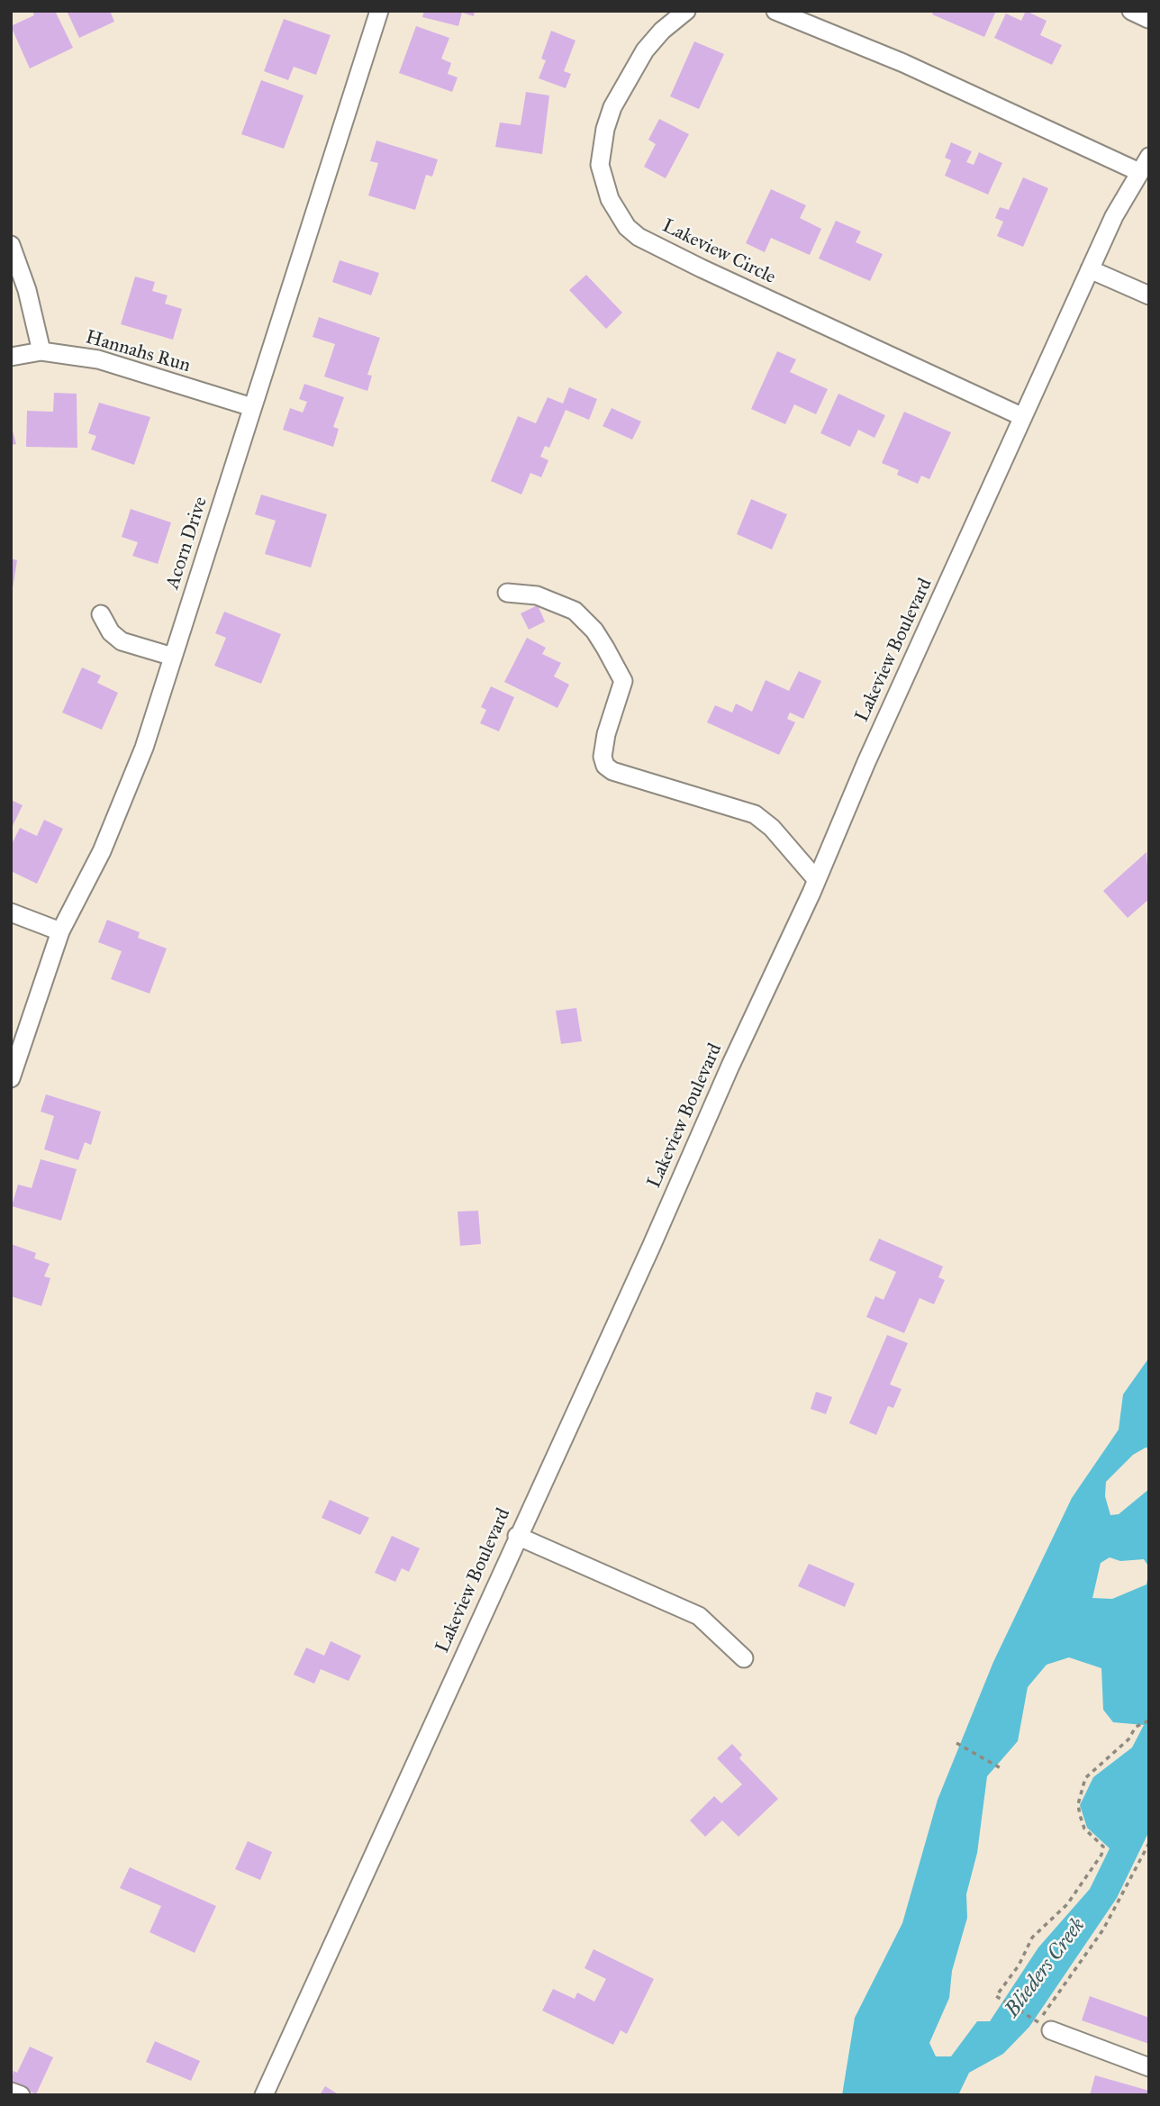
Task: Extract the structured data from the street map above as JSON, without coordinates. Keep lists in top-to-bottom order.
{
  "streets": {
    "street": [
      "Lakeview Circle",
      "Hannahs Run",
      "Acorn Drive",
      "Lakeview Boulevard"
    ]
  },
  "crossings": [
    ["Lakeview Circle", "Lakeview Boulevard"],
    ["Hannahs Run", "Acorn Drive"]
  ],
  "water": ["Blieders Creek"]
}
